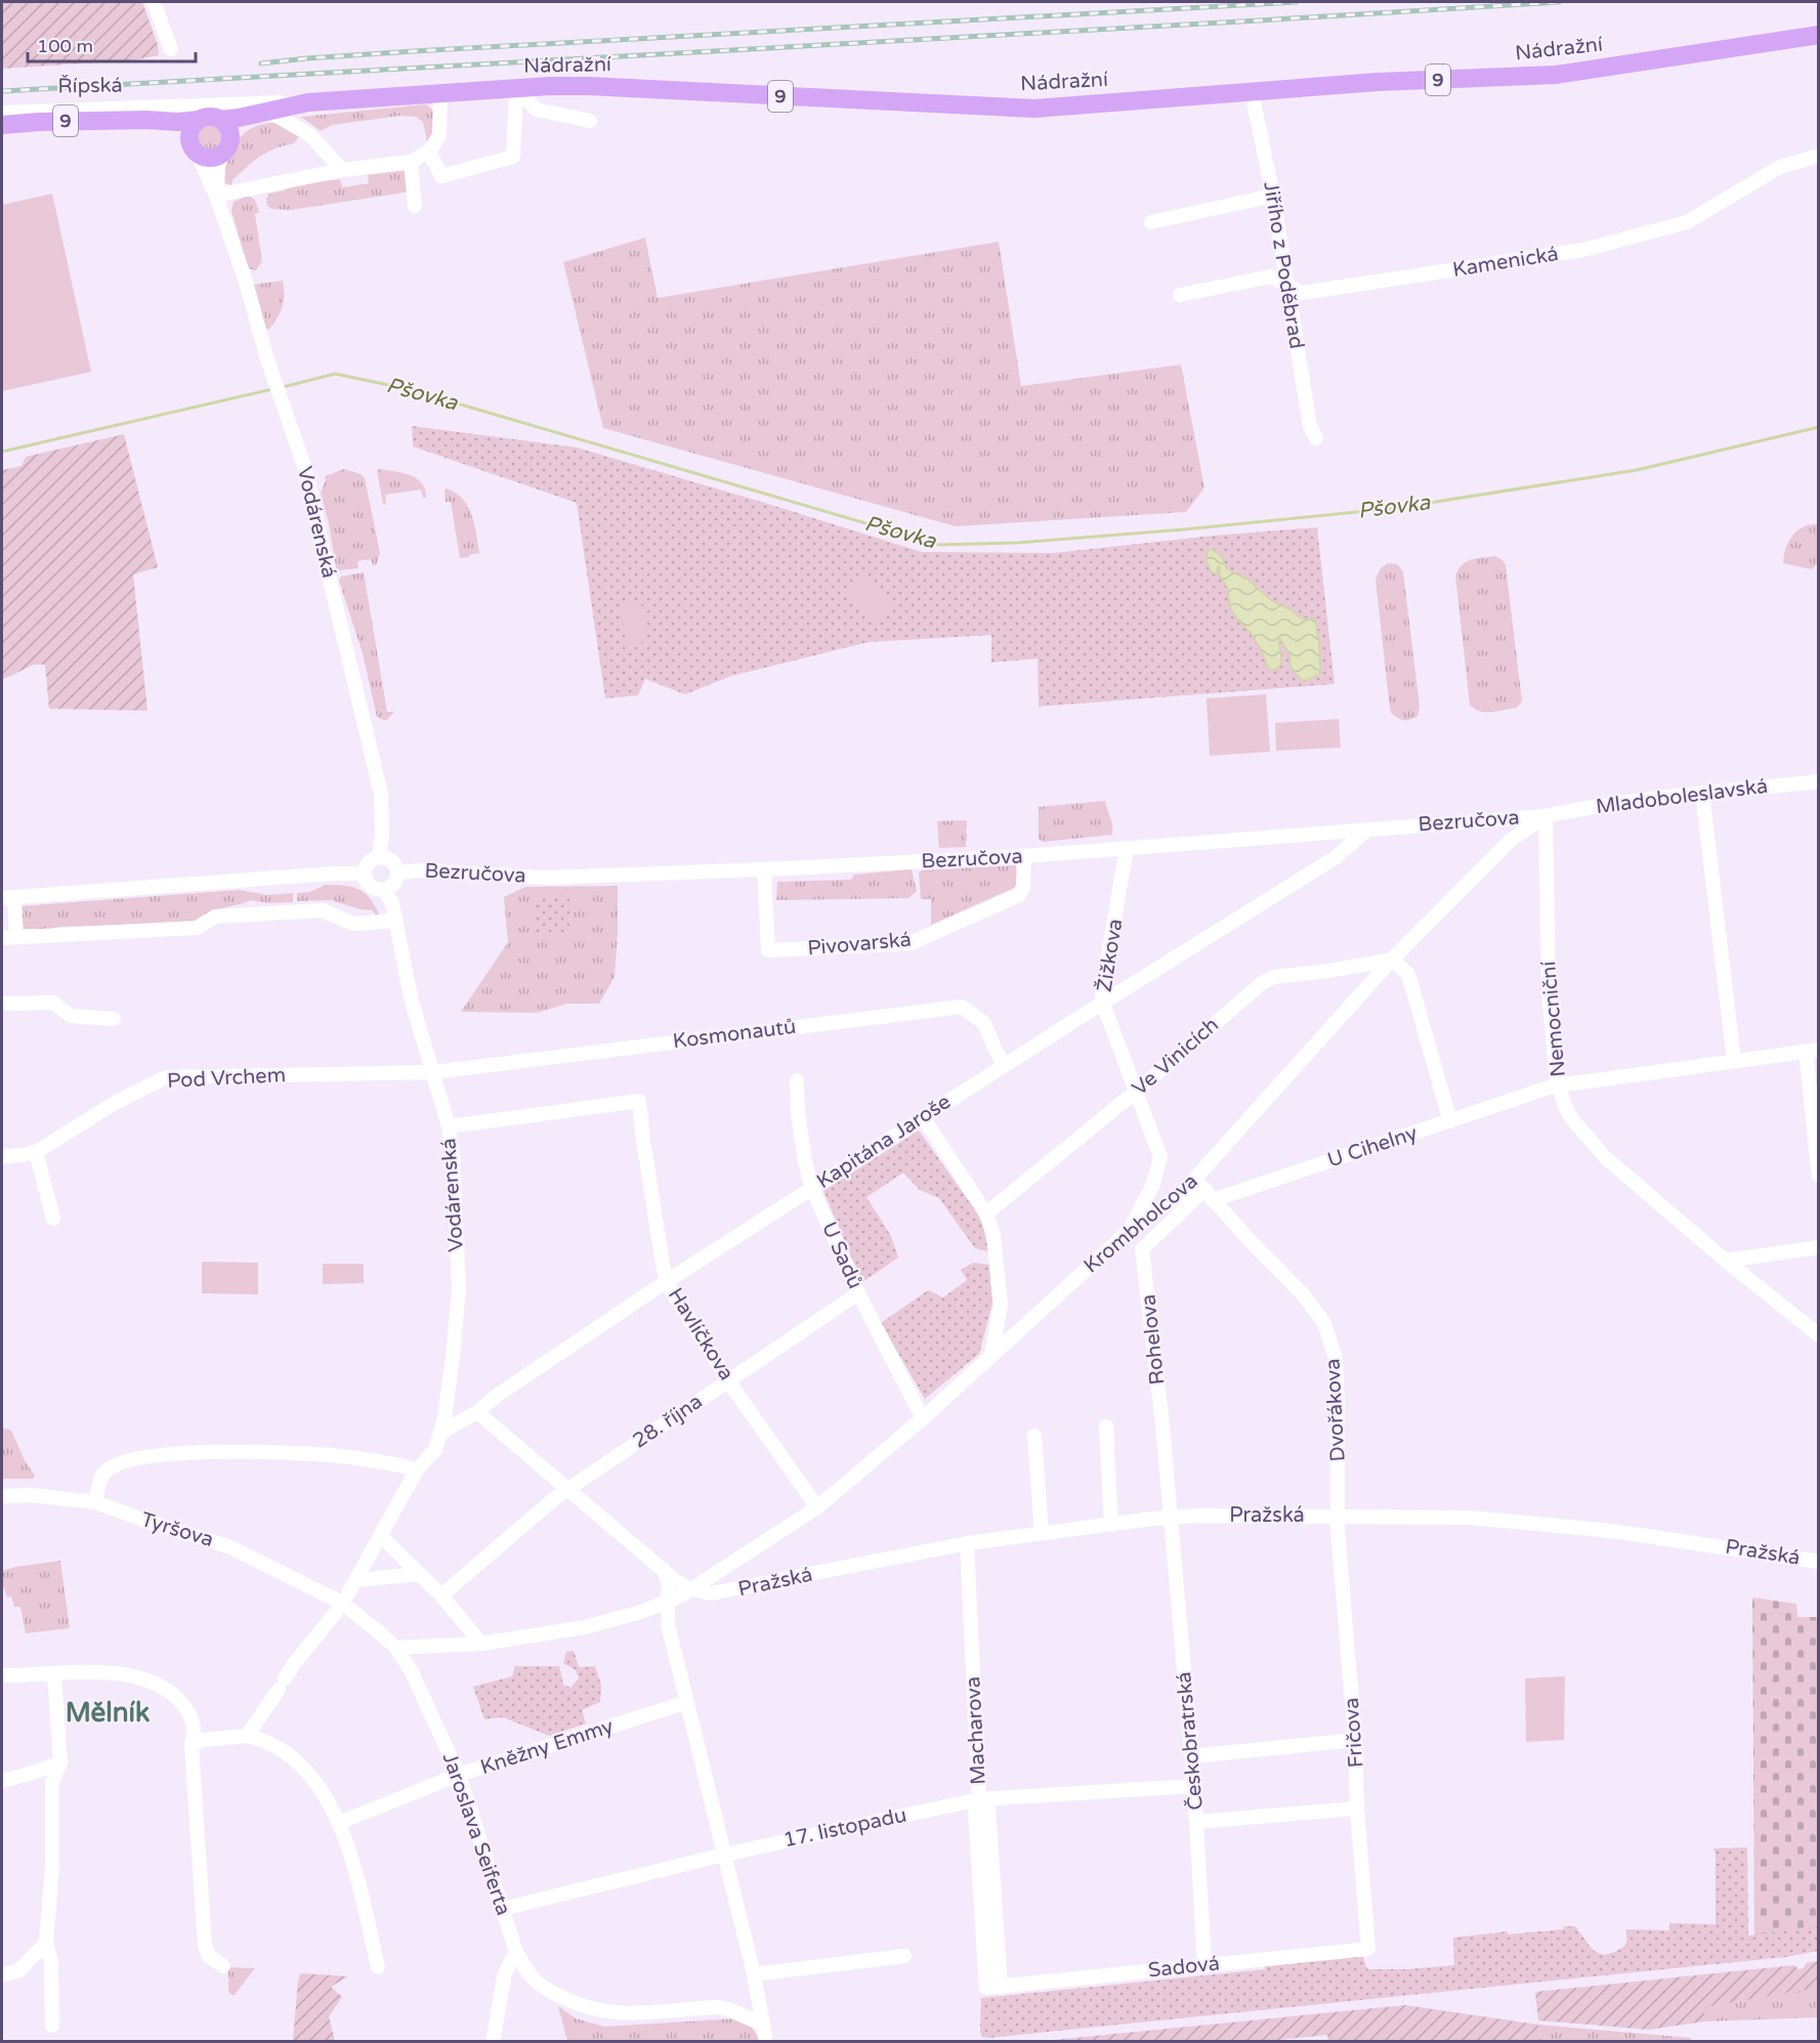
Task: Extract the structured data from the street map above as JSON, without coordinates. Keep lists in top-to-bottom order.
{
  "streets": {
    "main road": ["Nádražní", "9", "Řípská"],
    "street": [
      "Kamenická",
      "Jiřího z Poděbrad",
      "Vodárenská",
      "Mladoboleslavská",
      "Bezručova",
      "Pivovarská",
      "Žižkova",
      "Nemocniční",
      "Kosmonautů",
      "Ve Vinicích",
      "Pod Vrchem",
      "Kapitána Jaroše",
      "U Cihelny",
      "Krombholcova",
      "U Sadů",
      "Havlíčkova",
      "Rohelova",
      "Dvořákova",
      "28. října",
      "Pražská",
      "Tyršova",
      "Macharova",
      "Fričova",
      "Českobratrská",
      "Kněžny Emmy",
      "17. listopadu",
      "Jaroslava Seiferta",
      "Sadová"
    ]
  },
  "crossings": [
    ["Nádražní", "9"],
    ["Nádražní", "Řípská"],
    ["Nádražní", "Jiřího z Poděbrad"],
    ["Nádražní", "Vodárenská"],
    ["9", "Řípská"],
    ["9", "Vodárenská"],
    ["Řípská", "Vodárenská"],
    ["Kamenická", "Jiřího z Poděbrad"],
    ["Vodárenská", "Bezručova"],
    ["Vodárenská", "Kosmonautů"],
    ["Vodárenská", "Pod Vrchem"],
    ["Vodárenská", "Kapitána Jaroše"],
    ["Vodárenská", "Havlíčkova"],
    ["Mladoboleslavská", "Bezručova"],
    ["Mladoboleslavská", "Nemocniční"],
    ["Mladoboleslavská", "Krombholcova"],
    ["Bezručova", "Pivovarská"],
    ["Bezručova", "Žižkova"],
    ["Bezručova", "Nemocniční"],
    ["Bezručova", "Kapitána Jaroše"],
    ["Bezručova", "Krombholcova"],
    ["Žižkova", "Ve Vinicích"],
    ["Žižkova", "Kapitána Jaroše"],
    ["Žižkova", "Krombholcova"],
    ["Nemocniční", "U Cihelny"],
    ["Nemocniční", "Krombholcova"],
    ["Kosmonautů", "Pod Vrchem"],
    ["Kosmonautů", "Kapitána Jaroše"],
    ["Ve Vinicích", "Krombholcova"],
    ["Kapitána Jaroše", "U Sadů"],
    ["Kapitána Jaroše", "Havlíčkova"],
    ["Kapitána Jaroše", "Tyršova"],
    ["U Cihelny", "Krombholcova"],
    ["U Cihelny", "Rohelova"],
    ["U Cihelny", "Dvořákova"],
    ["Krombholcova", "U Sadů"],
    ["Krombholcova", "Havlíčkova"],
    ["Krombholcova", "Rohelova"],
    ["Krombholcova", "Dvořákova"],
    ["Krombholcova", "Pražská"],
    ["U Sadů", "28. října"],
    ["Havlíčkova", "28. října"],
    ["Rohelova", "Dvořákova"],
    ["Rohelova", "Pražská"],
    ["Rohelova", "Českobratrská"],
    ["Dvořákova", "Pražská"],
    ["Dvořákova", "Fričova"],
    ["Pražská", "Tyršova"],
    ["Pražská", "Macharova"],
    ["Pražská", "Fričova"],
    ["Pražská", "Českobratrská"],
    ["Pražská", "Jaroslava Seiferta"],
    ["Tyršova", "Jaroslava Seiferta"],
    ["Macharova", "17. listopadu"],
    ["Macharova", "Sadová"],
    ["Fričova", "Sadová"],
    ["Českobratrská", "17. listopadu"],
    ["Českobratrská", "Sadová"],
    ["Kněžny Emmy", "Jaroslava Seiferta"],
    ["17. listopadu", "Jaroslava Seiferta"]
  ],
  "districts": ["Mělník"],
  "water": ["Pšovka"],
  "scale_bar": "100 m"
}
